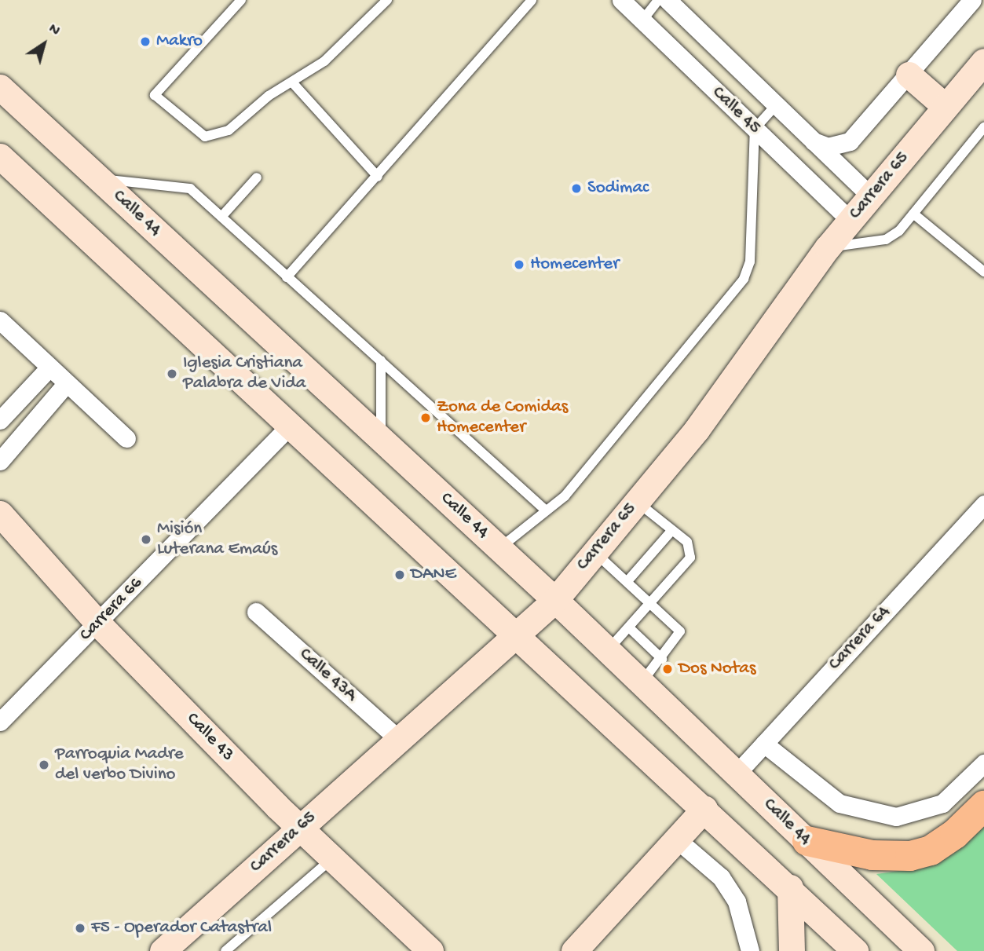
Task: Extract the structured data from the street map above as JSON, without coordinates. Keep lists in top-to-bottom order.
{
  "streets": {
    "main road": ["Carrera 65", "Calle 44", "Calle 43"],
    "street": [
      "Calle 45",
      "Carrera 66",
      "Carrera 64",
      "Calle 43A"
    ]
  },
  "crossings": [
    ["Calle 45", "Carrera 65"],
    ["Carrera 65", "Calle 44"],
    ["Carrera 65", "Calle 43A"],
    ["Carrera 65", "Calle 43"],
    ["Calle 44", "Carrera 64"],
    ["Carrera 66", "Calle 43"]
  ],
  "places": [
    "Makro",
    "Sodimac",
    "Homecenter",
    "Iglesia Cristiana Palabra de Vida",
    "Zona de Comidas Homecenter",
    "Misión Luterana Emaús",
    "DANE",
    "Dos Notas",
    "Parroquia Madre del verbo Divino",
    "F5 - Operador Catastral"
  ],
  "north": "top right"
}
